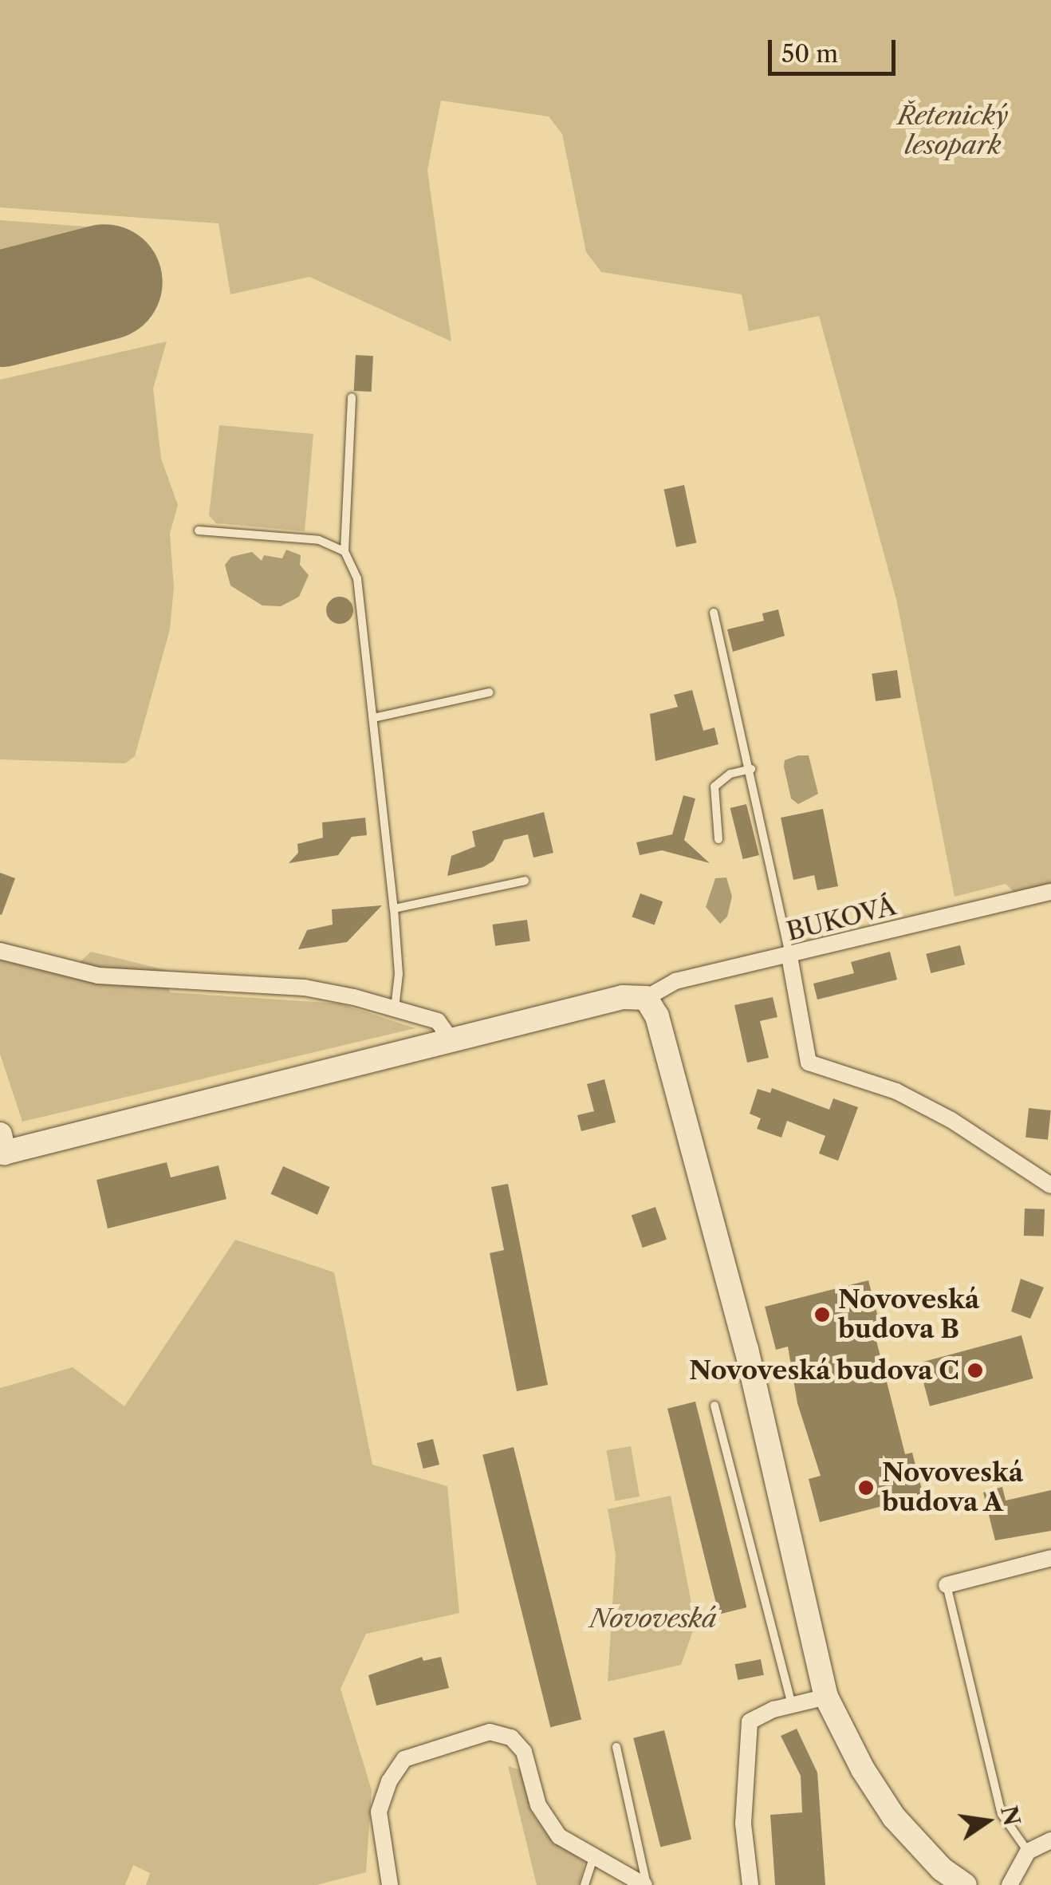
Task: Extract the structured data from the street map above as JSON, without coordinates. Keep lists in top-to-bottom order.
{
  "streets": {
    "street": ["BUKOVÁ"]
  },
  "parks": ["Řetenický lesopark", "Novoveská"],
  "places": ["Novoveská budova B", "Novoveská budova C", "Novoveská budova A"],
  "scale_bar": "50 m",
  "north": "right"
}
